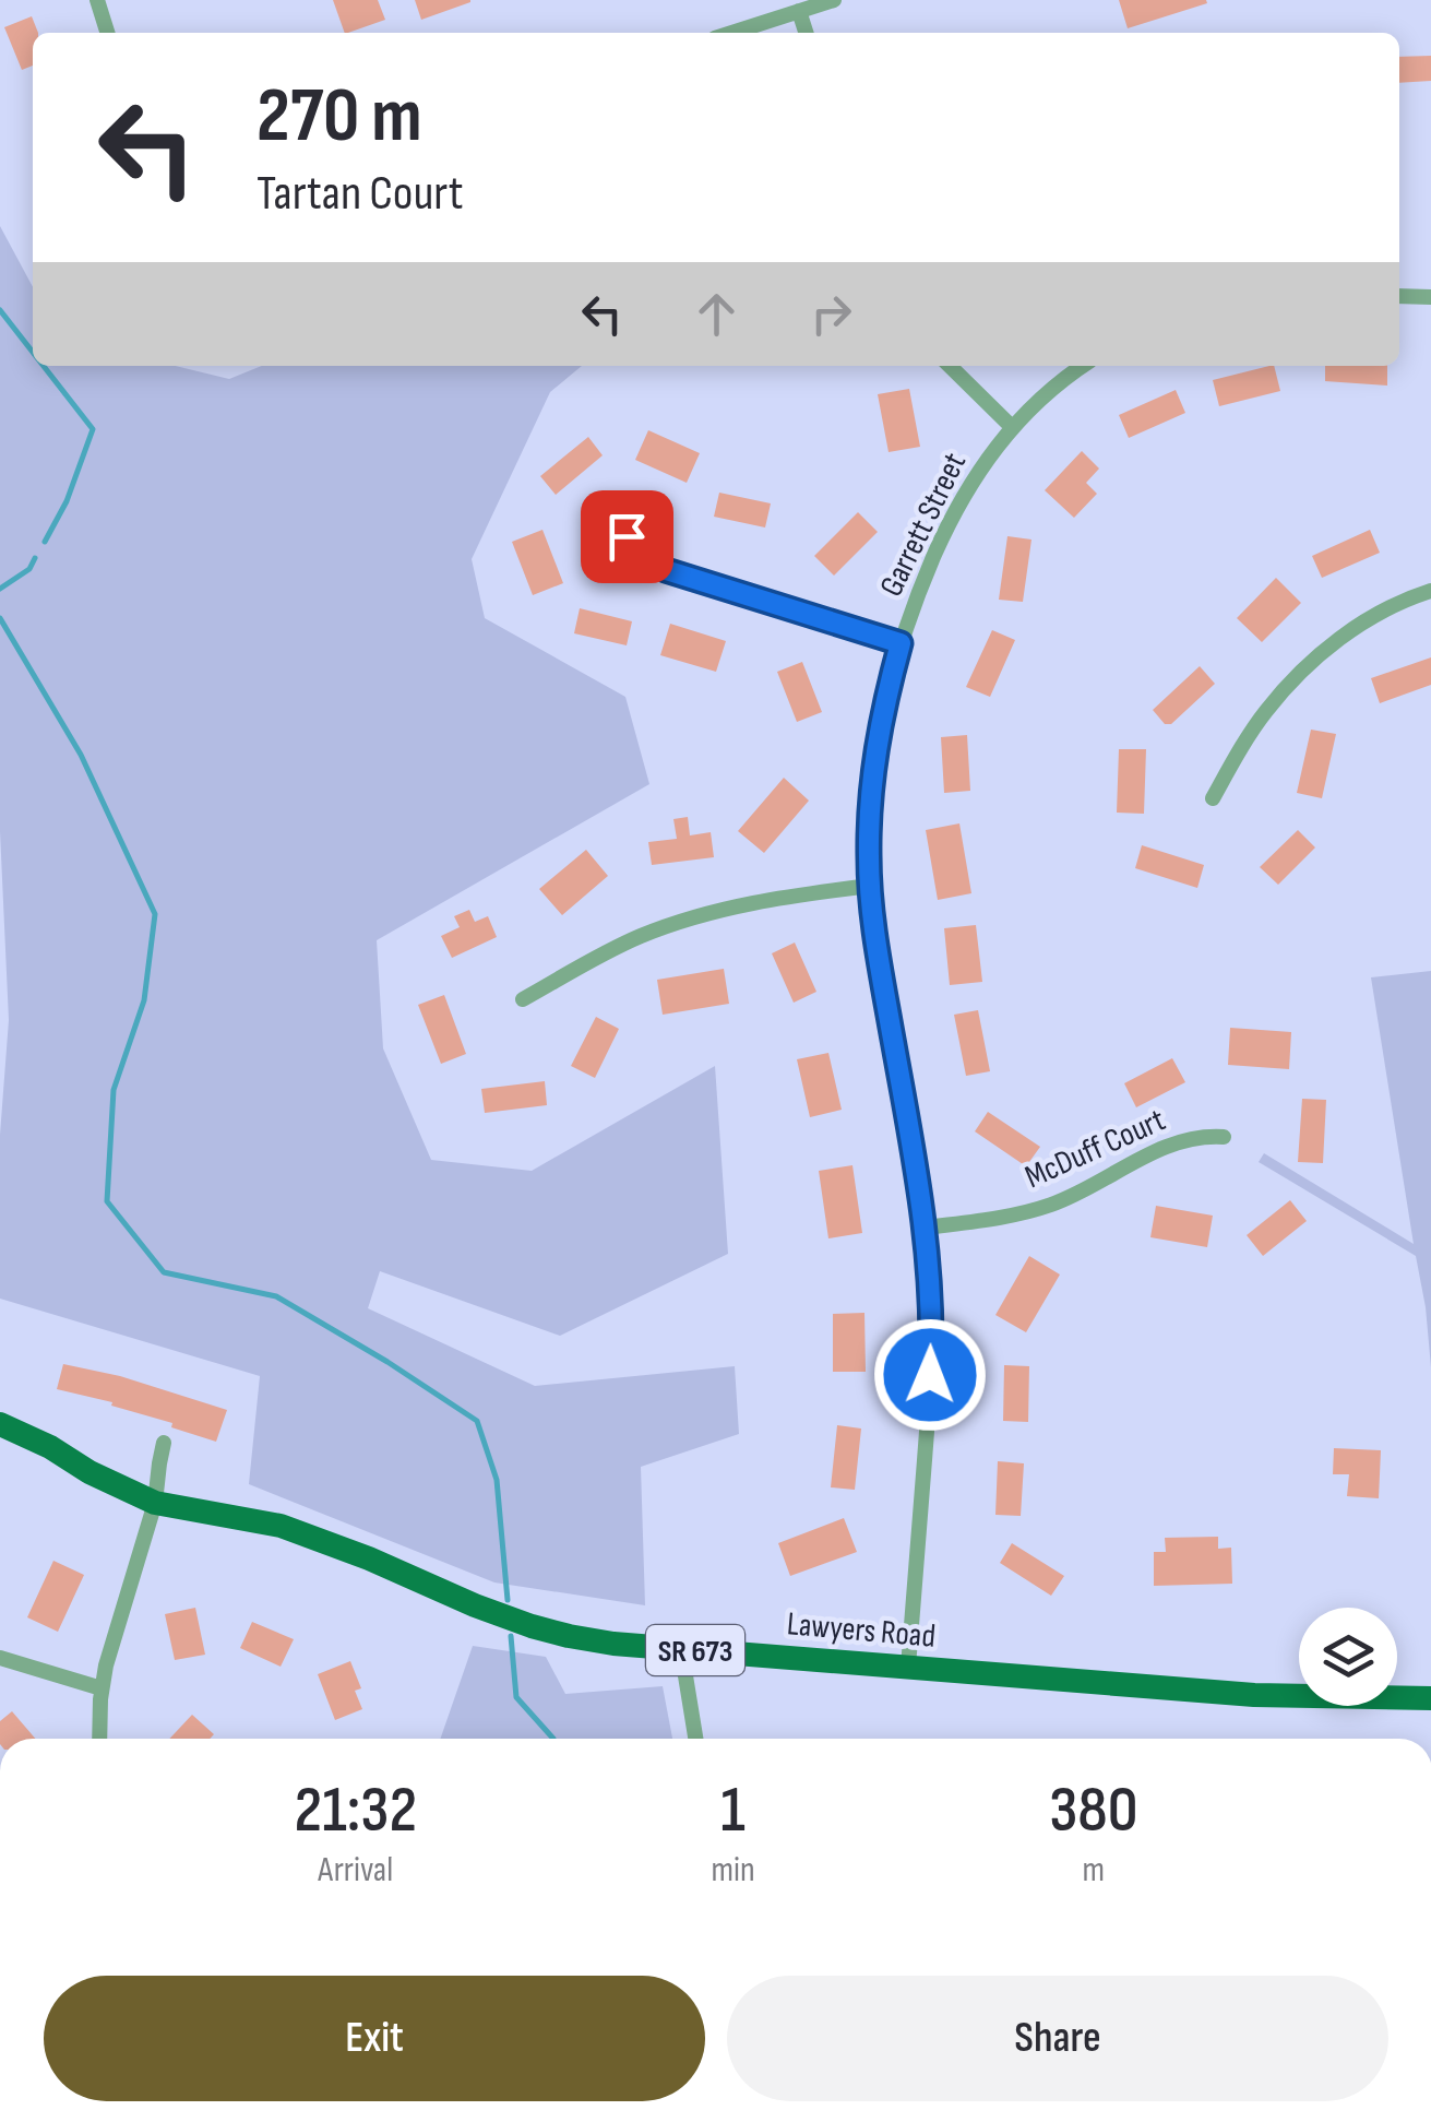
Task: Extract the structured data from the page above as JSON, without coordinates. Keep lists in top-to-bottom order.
{
  "streets": {
    "main road": ["Lawyers Road", "SR 673"],
    "street": ["Garrett Street", "McDuff Court"]
  },
  "crossings": [
    ["Garrett Street", "McDuff Court"],
    ["Garrett Street", "Lawyers Road"]
  ],
  "page": {
    "turn": ["270 m", "Tartan Court"],
    "eta": [
      "21:32",
      "Arrival",
      "1",
      "min",
      "380",
      "m"
    ],
    "buttons": ["Exit", "Share"]
  }
}
